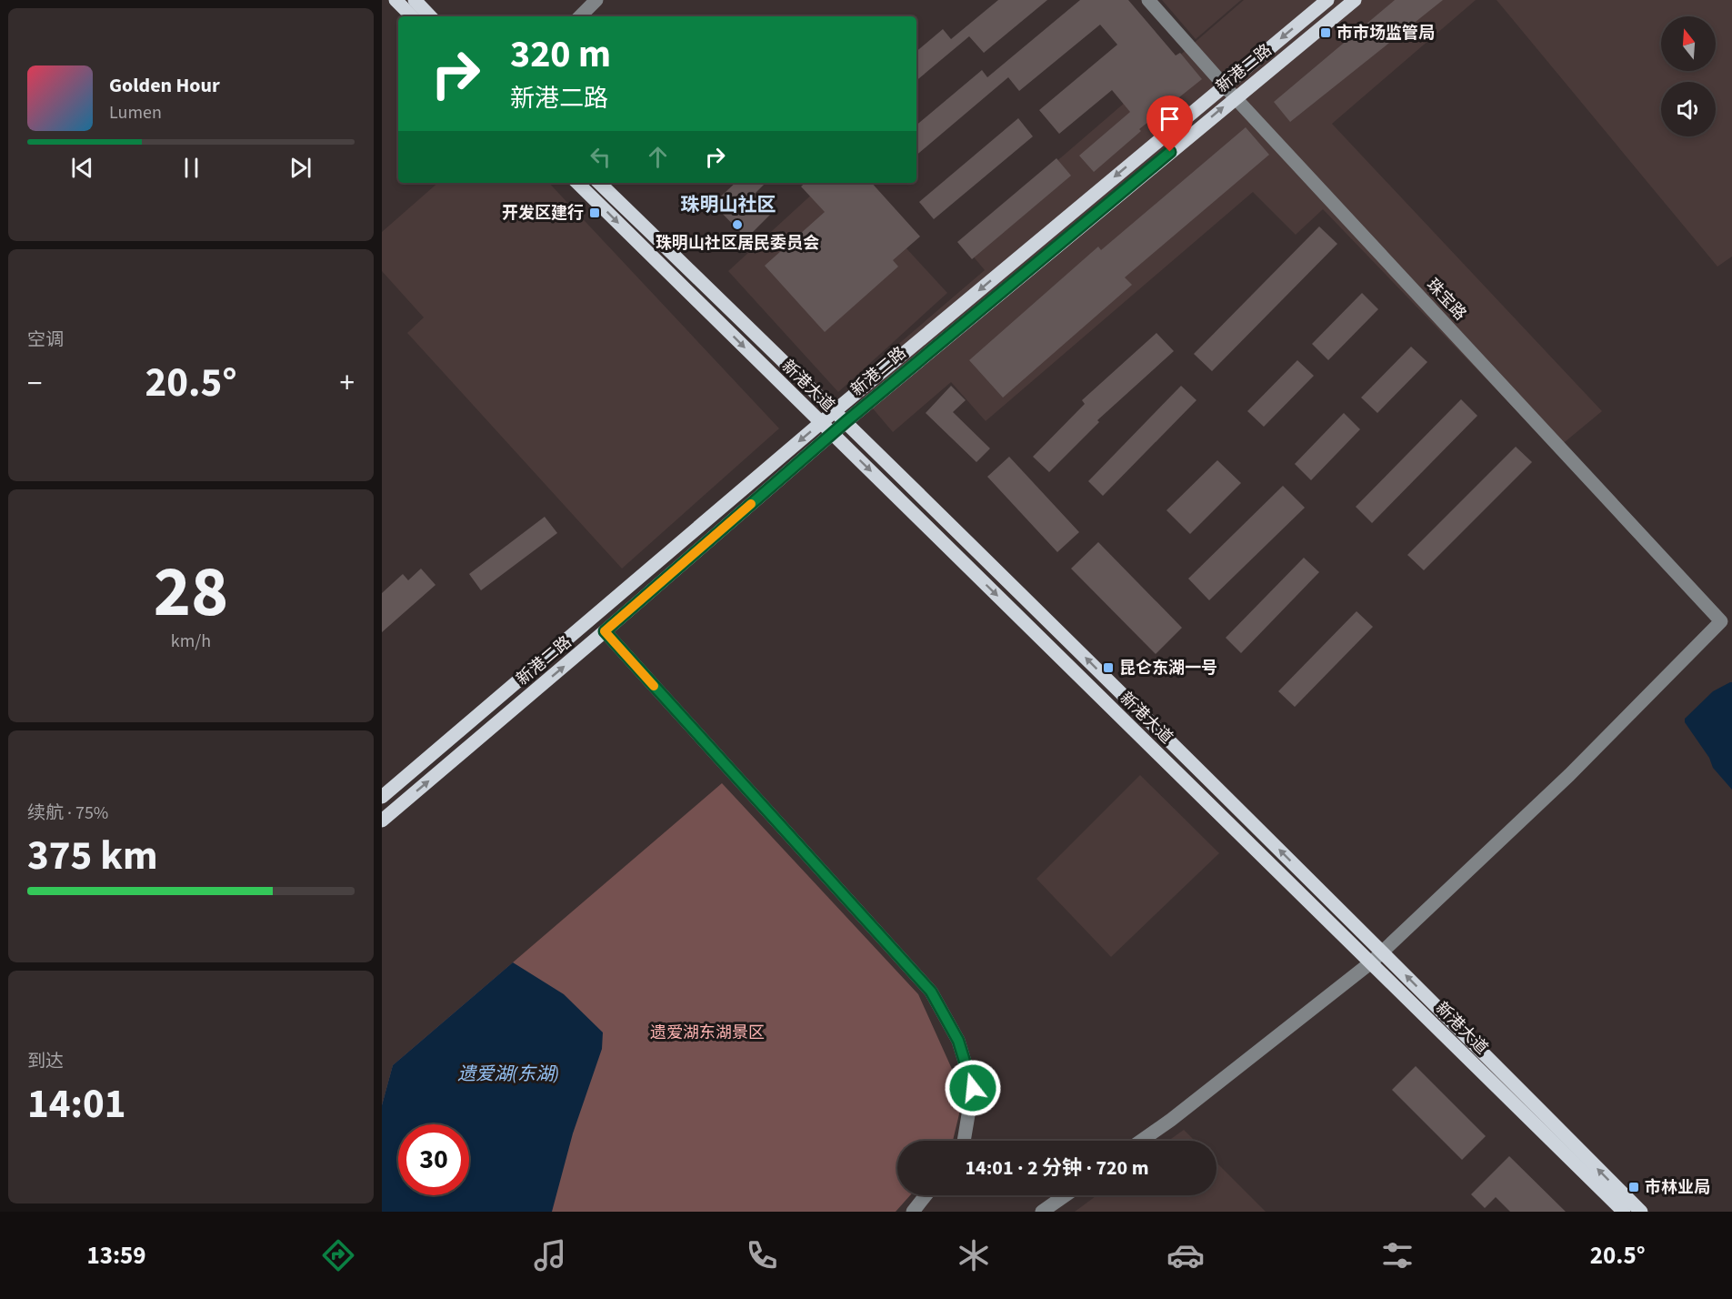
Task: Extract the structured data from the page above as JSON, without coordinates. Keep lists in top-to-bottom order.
{
  "streets": {
    "main road": ["新港二路", "新港大道"],
    "street": ["珠宝路"]
  },
  "crossings": [
    ["新港二路", "珠宝路"],
    ["新港二路", "新港大道"],
    ["珠宝路", "新港大道"]
  ],
  "districts": ["珠明山社区"],
  "water": ["遗爱湖(东湖)"],
  "parks": ["遗爱湖东湖景区"],
  "places": {
    "transit": [
      "市市场监管局",
      "开发区建行",
      "昆仑东湖一号",
      "市林业局"
    ],
    "other": ["珠明山社区居民委员会"]
  },
  "north": "top",
  "page": {
    "turn": ["320 m", "新港二路"],
    "song": ["Golden Hour", "Lumen"],
    "tile": [
      "空调",
      ["28", "km/h"],
      ["续航 · 75%", "375 km"],
      ["到达", "14:01"]
    ],
    "heat": ["−", "20.5°", "+"],
    "limit": "30",
    "trip": "14:01 · 2 分钟 · 720 m",
    "tabs": ["13:59", "20.5°"]
  }
}
